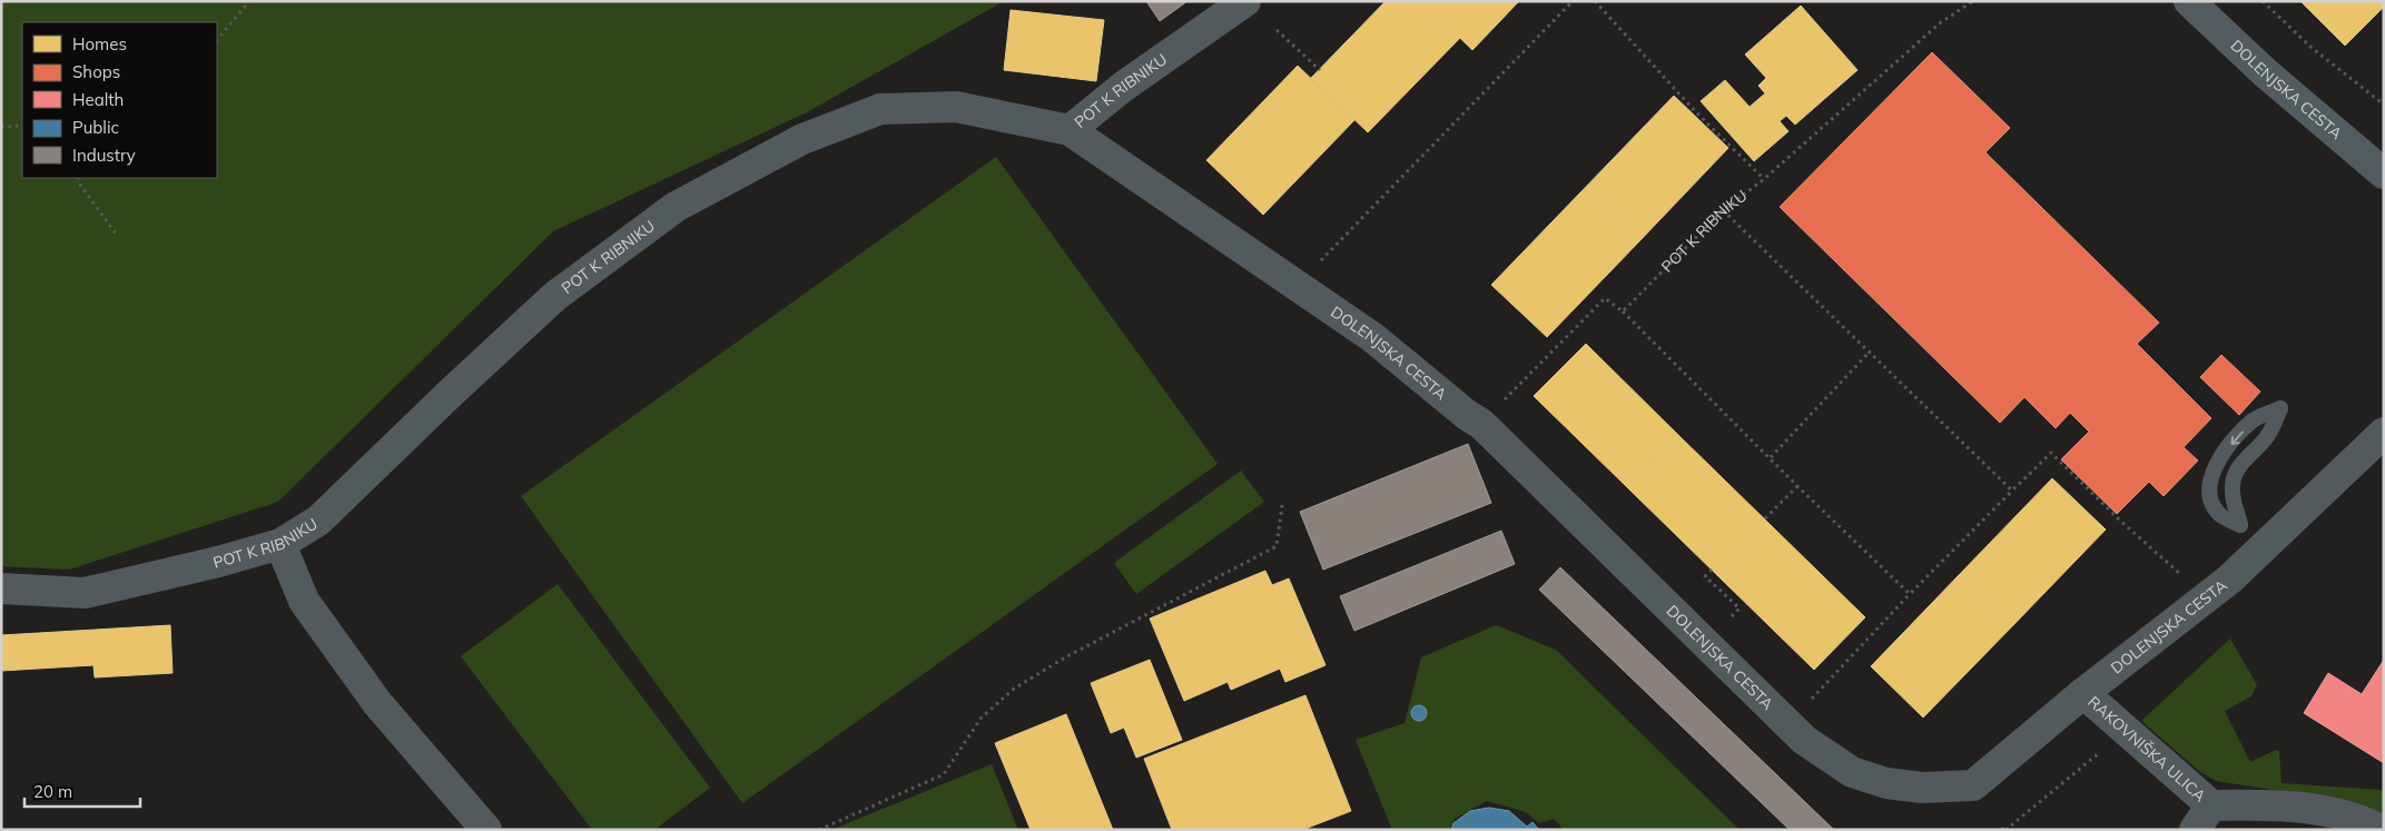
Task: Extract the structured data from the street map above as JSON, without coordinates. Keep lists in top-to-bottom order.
{
  "streets": {
    "main road": ["DOLENJSKA CESTA"],
    "street": ["POT K RIBNIKU", "RAKOVNIŠKA ULICA"]
  },
  "crossings": [
    ["DOLENJSKA CESTA", "POT K RIBNIKU"],
    ["DOLENJSKA CESTA", "RAKOVNIŠKA ULICA"]
  ],
  "legend": [
    "Homes",
    "Shops",
    "Health",
    "Public",
    "Industry"
  ],
  "scale_bar": "20 m"
}
